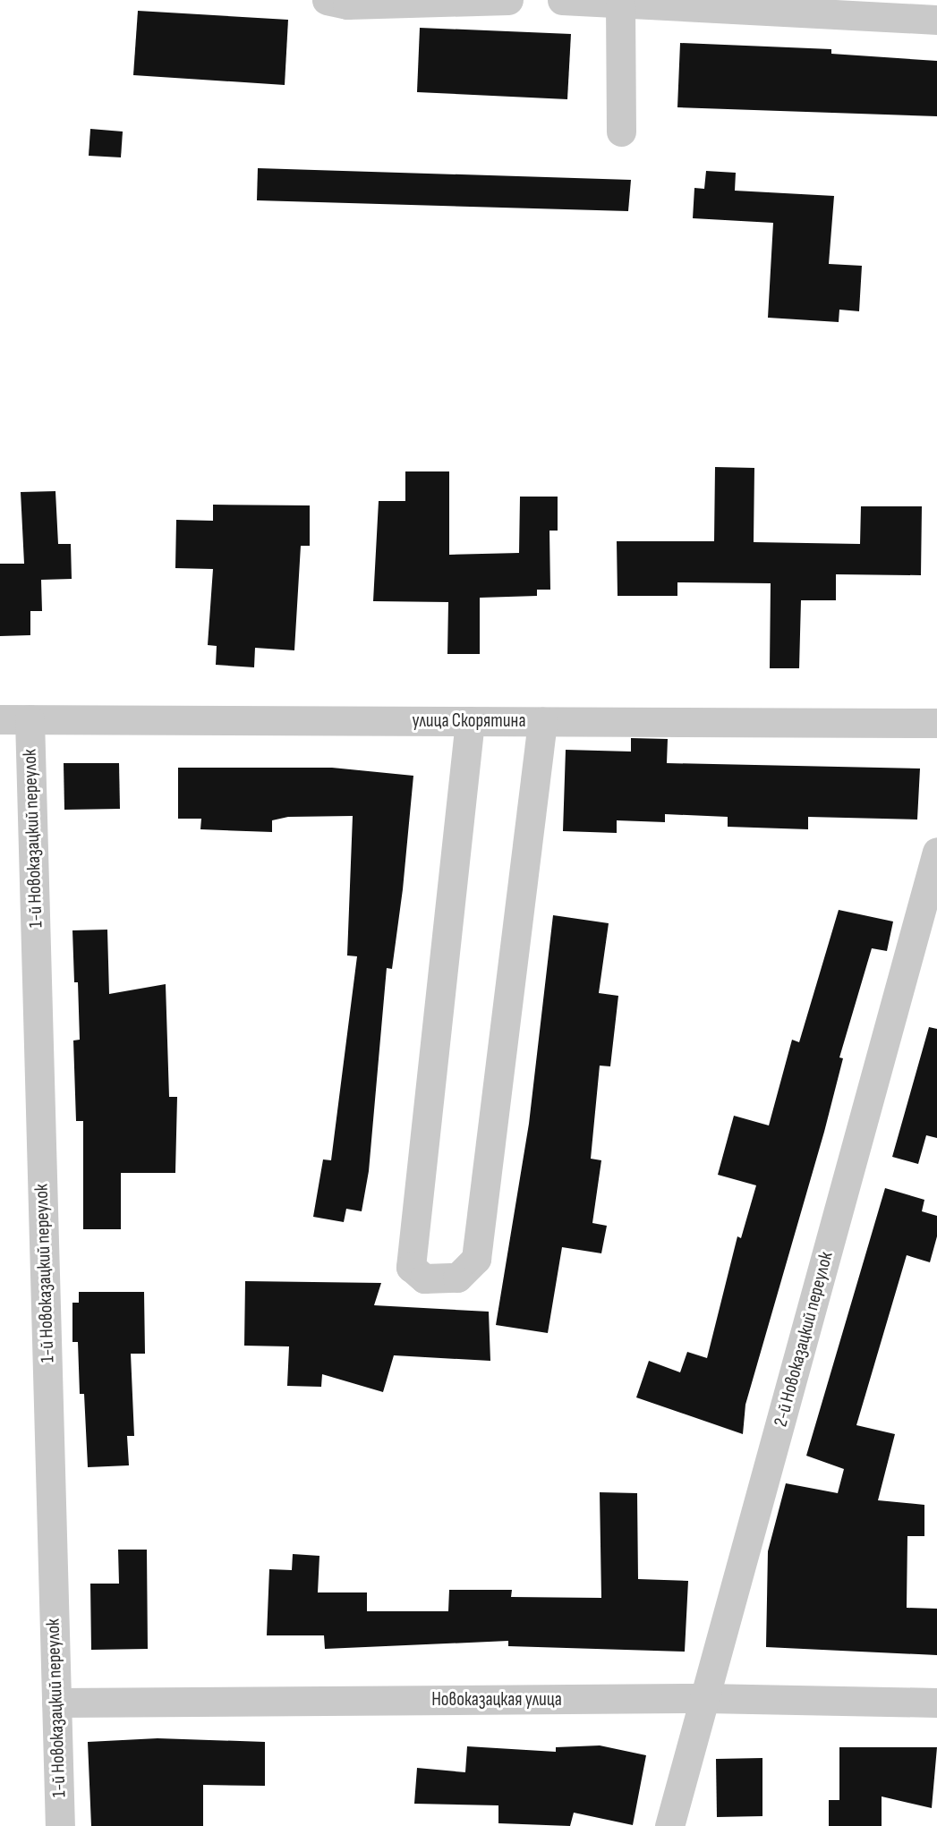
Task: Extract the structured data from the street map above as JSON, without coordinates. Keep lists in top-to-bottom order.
{
  "streets": {
    "street": [
      "улица Скорятина",
      "1-й Новоказацкий переулок",
      "2-й Новоказацкий переулок",
      "Новоказацкая улица"
    ]
  },
  "crossings": [
    ["улица Скорятина", "1-й Новоказацкий переулок"],
    ["1-й Новоказацкий переулок", "Новоказацкая улица"],
    ["2-й Новоказацкий переулок", "Новоказацкая улица"]
  ]
}
